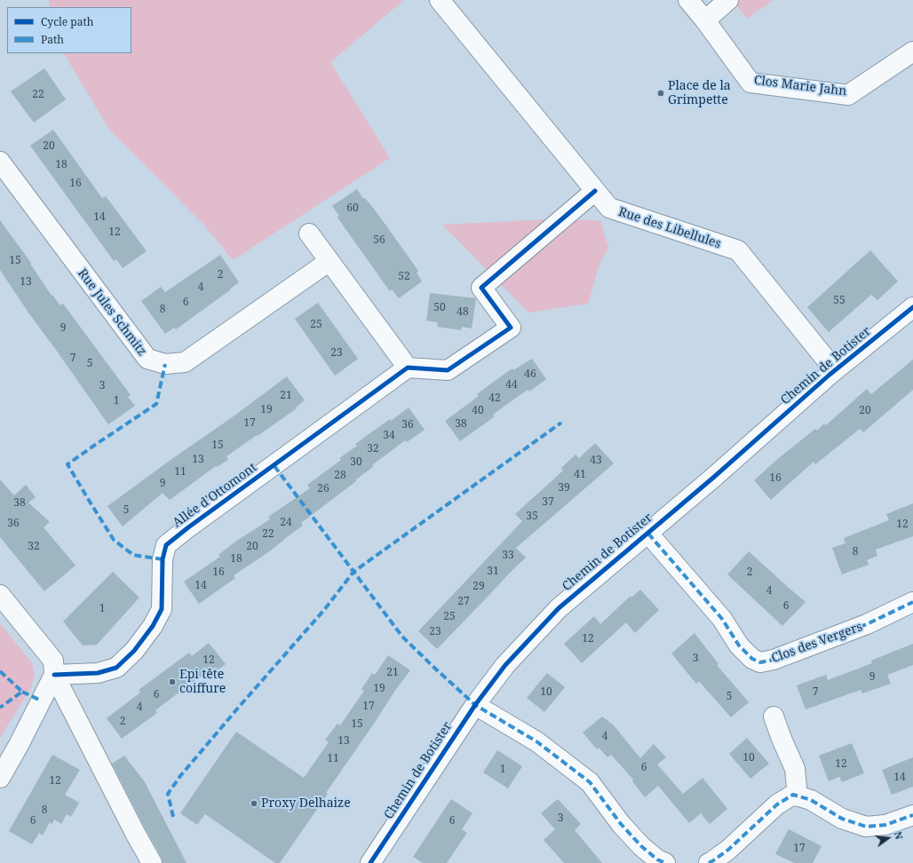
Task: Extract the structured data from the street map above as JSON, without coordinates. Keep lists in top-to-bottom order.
{
  "streets": {
    "street": [
      "Clos Marie Jahn",
      "Rue des Libellules",
      "Rue Jules Schmitz",
      "Chemin de Botister",
      "Allée d'Ottomont",
      "Clos des Vergers"
    ]
  },
  "crossings": [
    ["Rue des Libellules", "Chemin de Botister"],
    ["Chemin de Botister", "Clos des Vergers"]
  ],
  "places": ["Place de la Grimpette", "Epi tête coiffure", "Proxy Delhaize"],
  "house_numbers": [
    "22",
    "20",
    "18",
    "16",
    "60",
    "14",
    "12",
    "56",
    "15",
    "2",
    "52",
    "13",
    "4",
    "55",
    "6",
    "50",
    "8",
    "48",
    "25",
    "9",
    "23",
    "7",
    "5",
    "46",
    "44",
    "3",
    "21",
    "42",
    "1",
    "19",
    "40",
    "20",
    "17",
    "38",
    "36",
    "34",
    "15",
    "32",
    "13",
    "43",
    "30",
    "11",
    "41",
    "28",
    "16",
    "9",
    "39",
    "26",
    "37",
    "38",
    "5",
    "35",
    "24",
    "36",
    "12",
    "22",
    "32",
    "20",
    "8",
    "33",
    "18",
    "31",
    "16",
    "2",
    "14",
    "29",
    "4",
    "27",
    "6",
    "1",
    "25",
    "23",
    "12",
    "3",
    "12",
    "21",
    "9",
    "19",
    "10",
    "7",
    "6",
    "5",
    "17",
    "4",
    "2",
    "15",
    "4",
    "13",
    "10",
    "11",
    "12",
    "6",
    "1",
    "14",
    "12",
    "8",
    "3",
    "6",
    "6",
    "17"
  ],
  "legend": ["Cycle path", "Path"],
  "north": "right"
}
